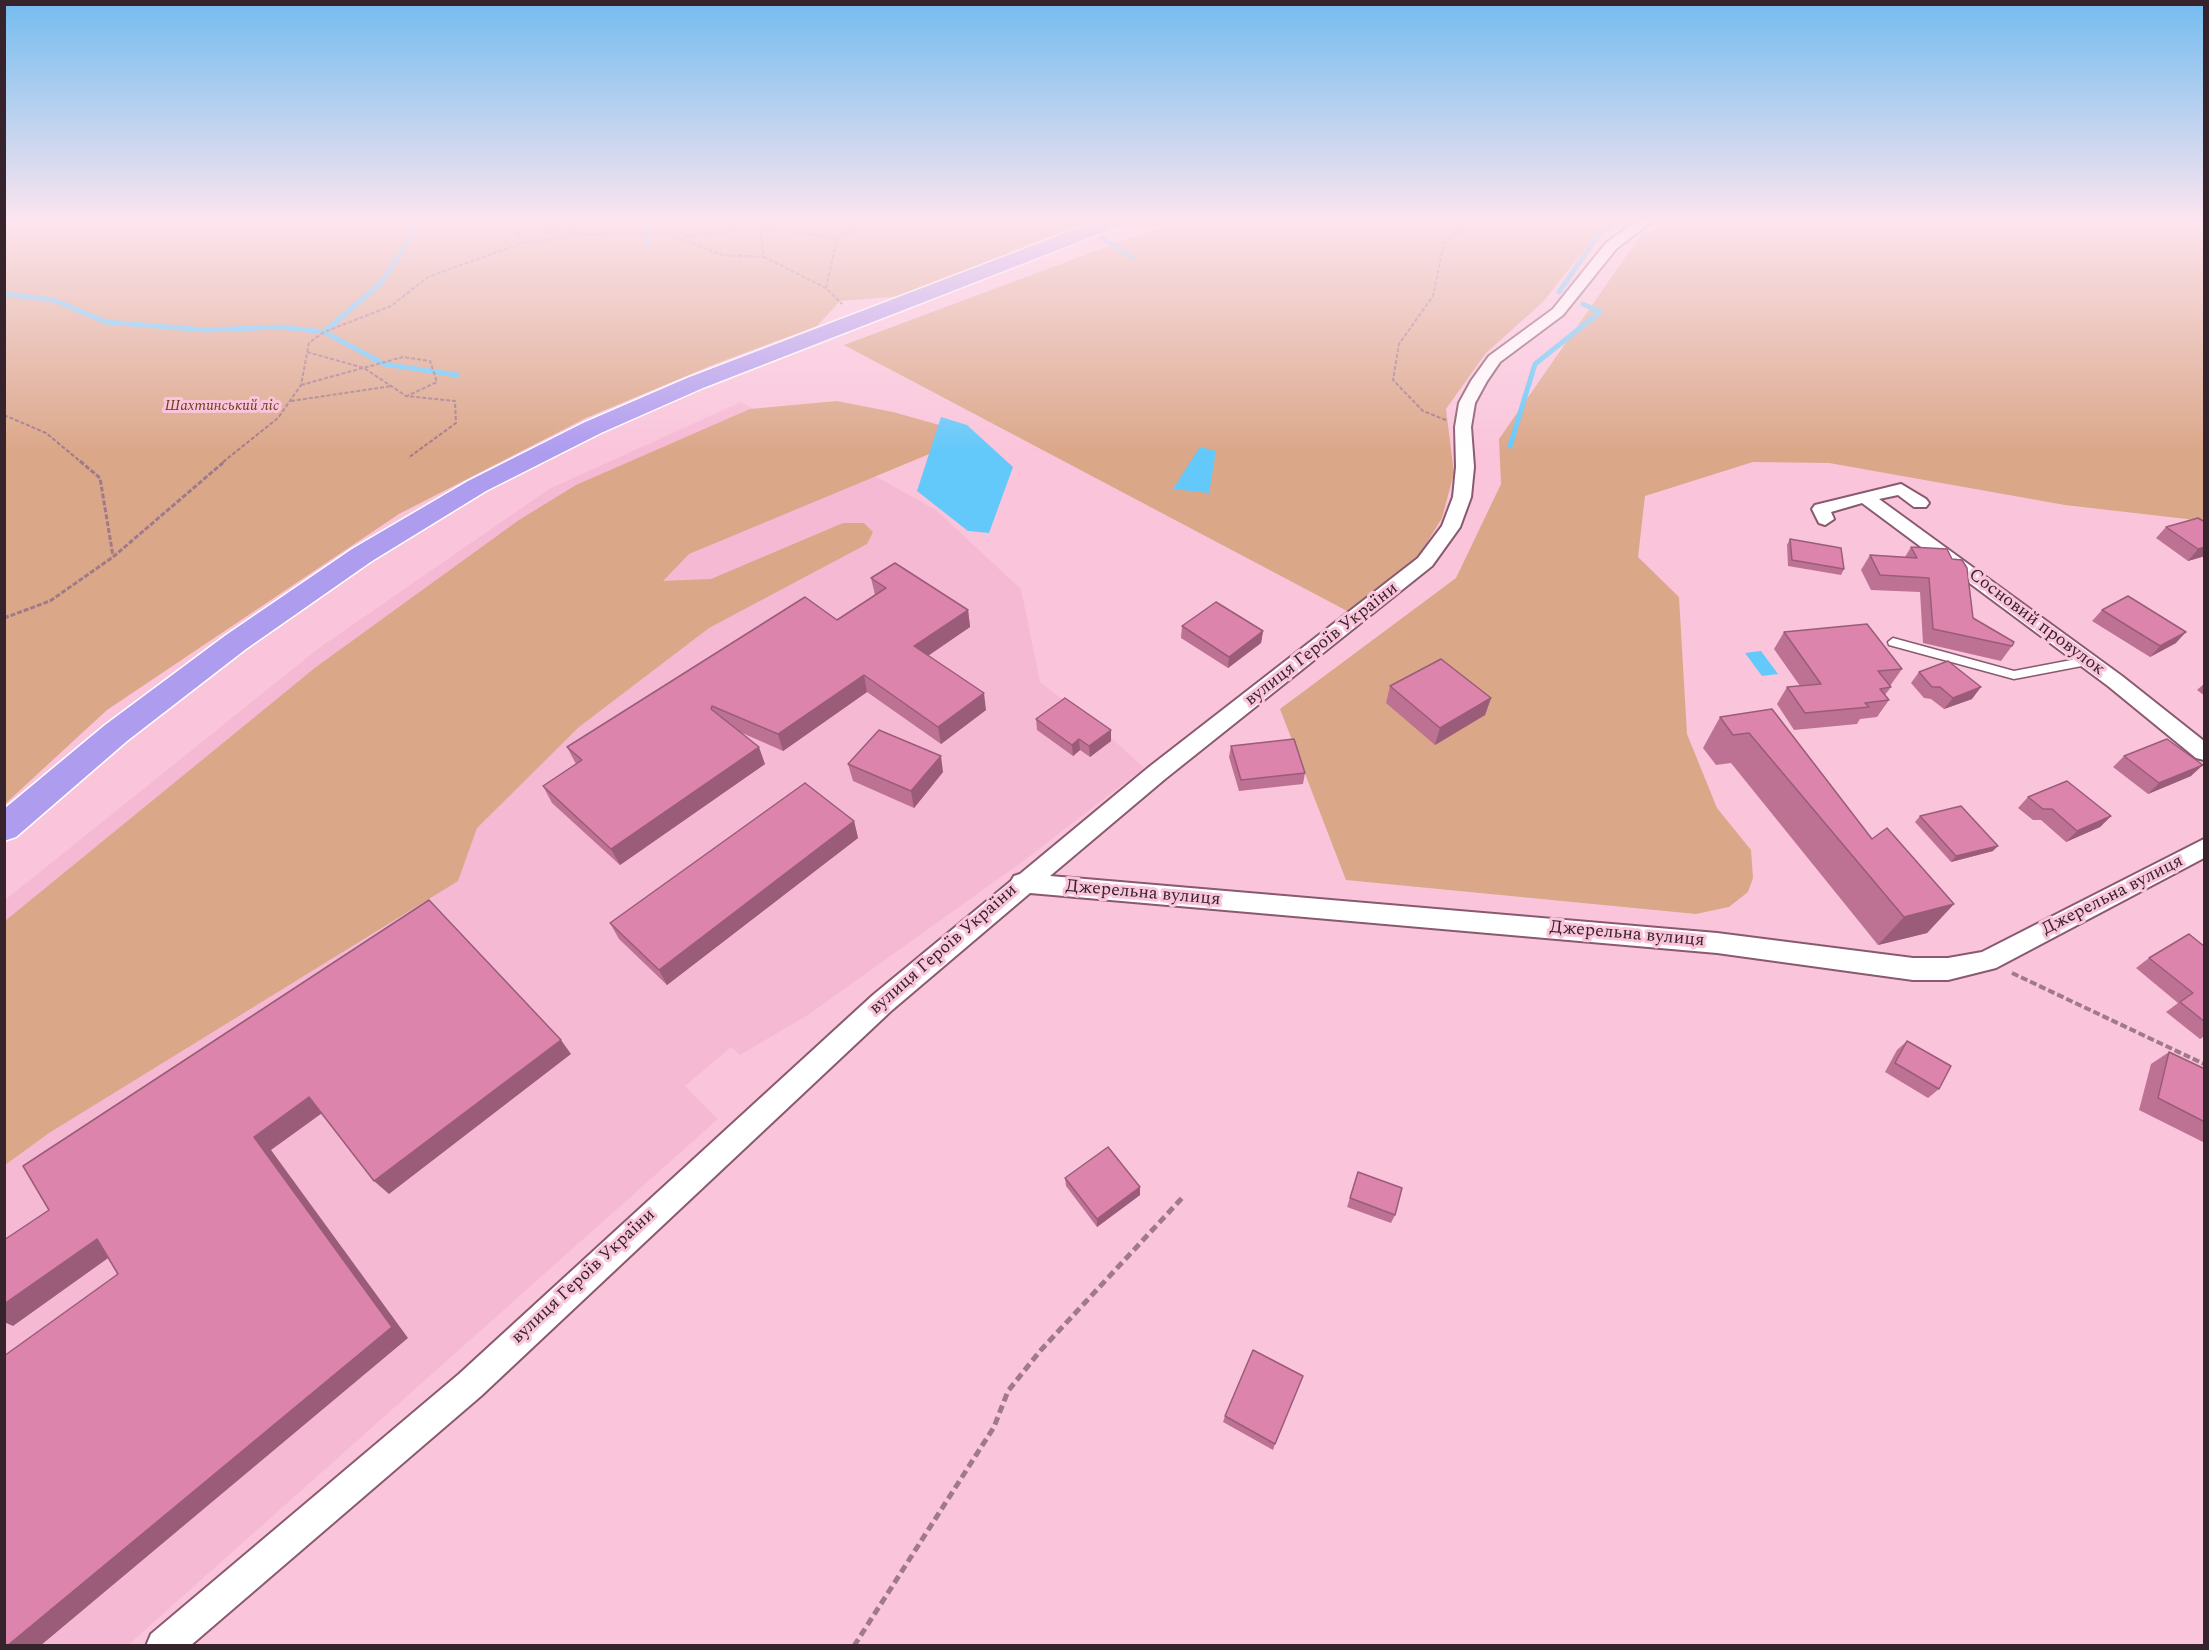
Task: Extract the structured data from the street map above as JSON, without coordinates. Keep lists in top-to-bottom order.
{
  "streets": {
    "street": ["Сосновий провулок", "вулиця Героїв України", "Джерельна вулиця"]
  },
  "crossings": [
    ["вулиця Героїв України", "Джерельна вулиця"]
  ],
  "parks": ["Шахтинський ліс"]
}
